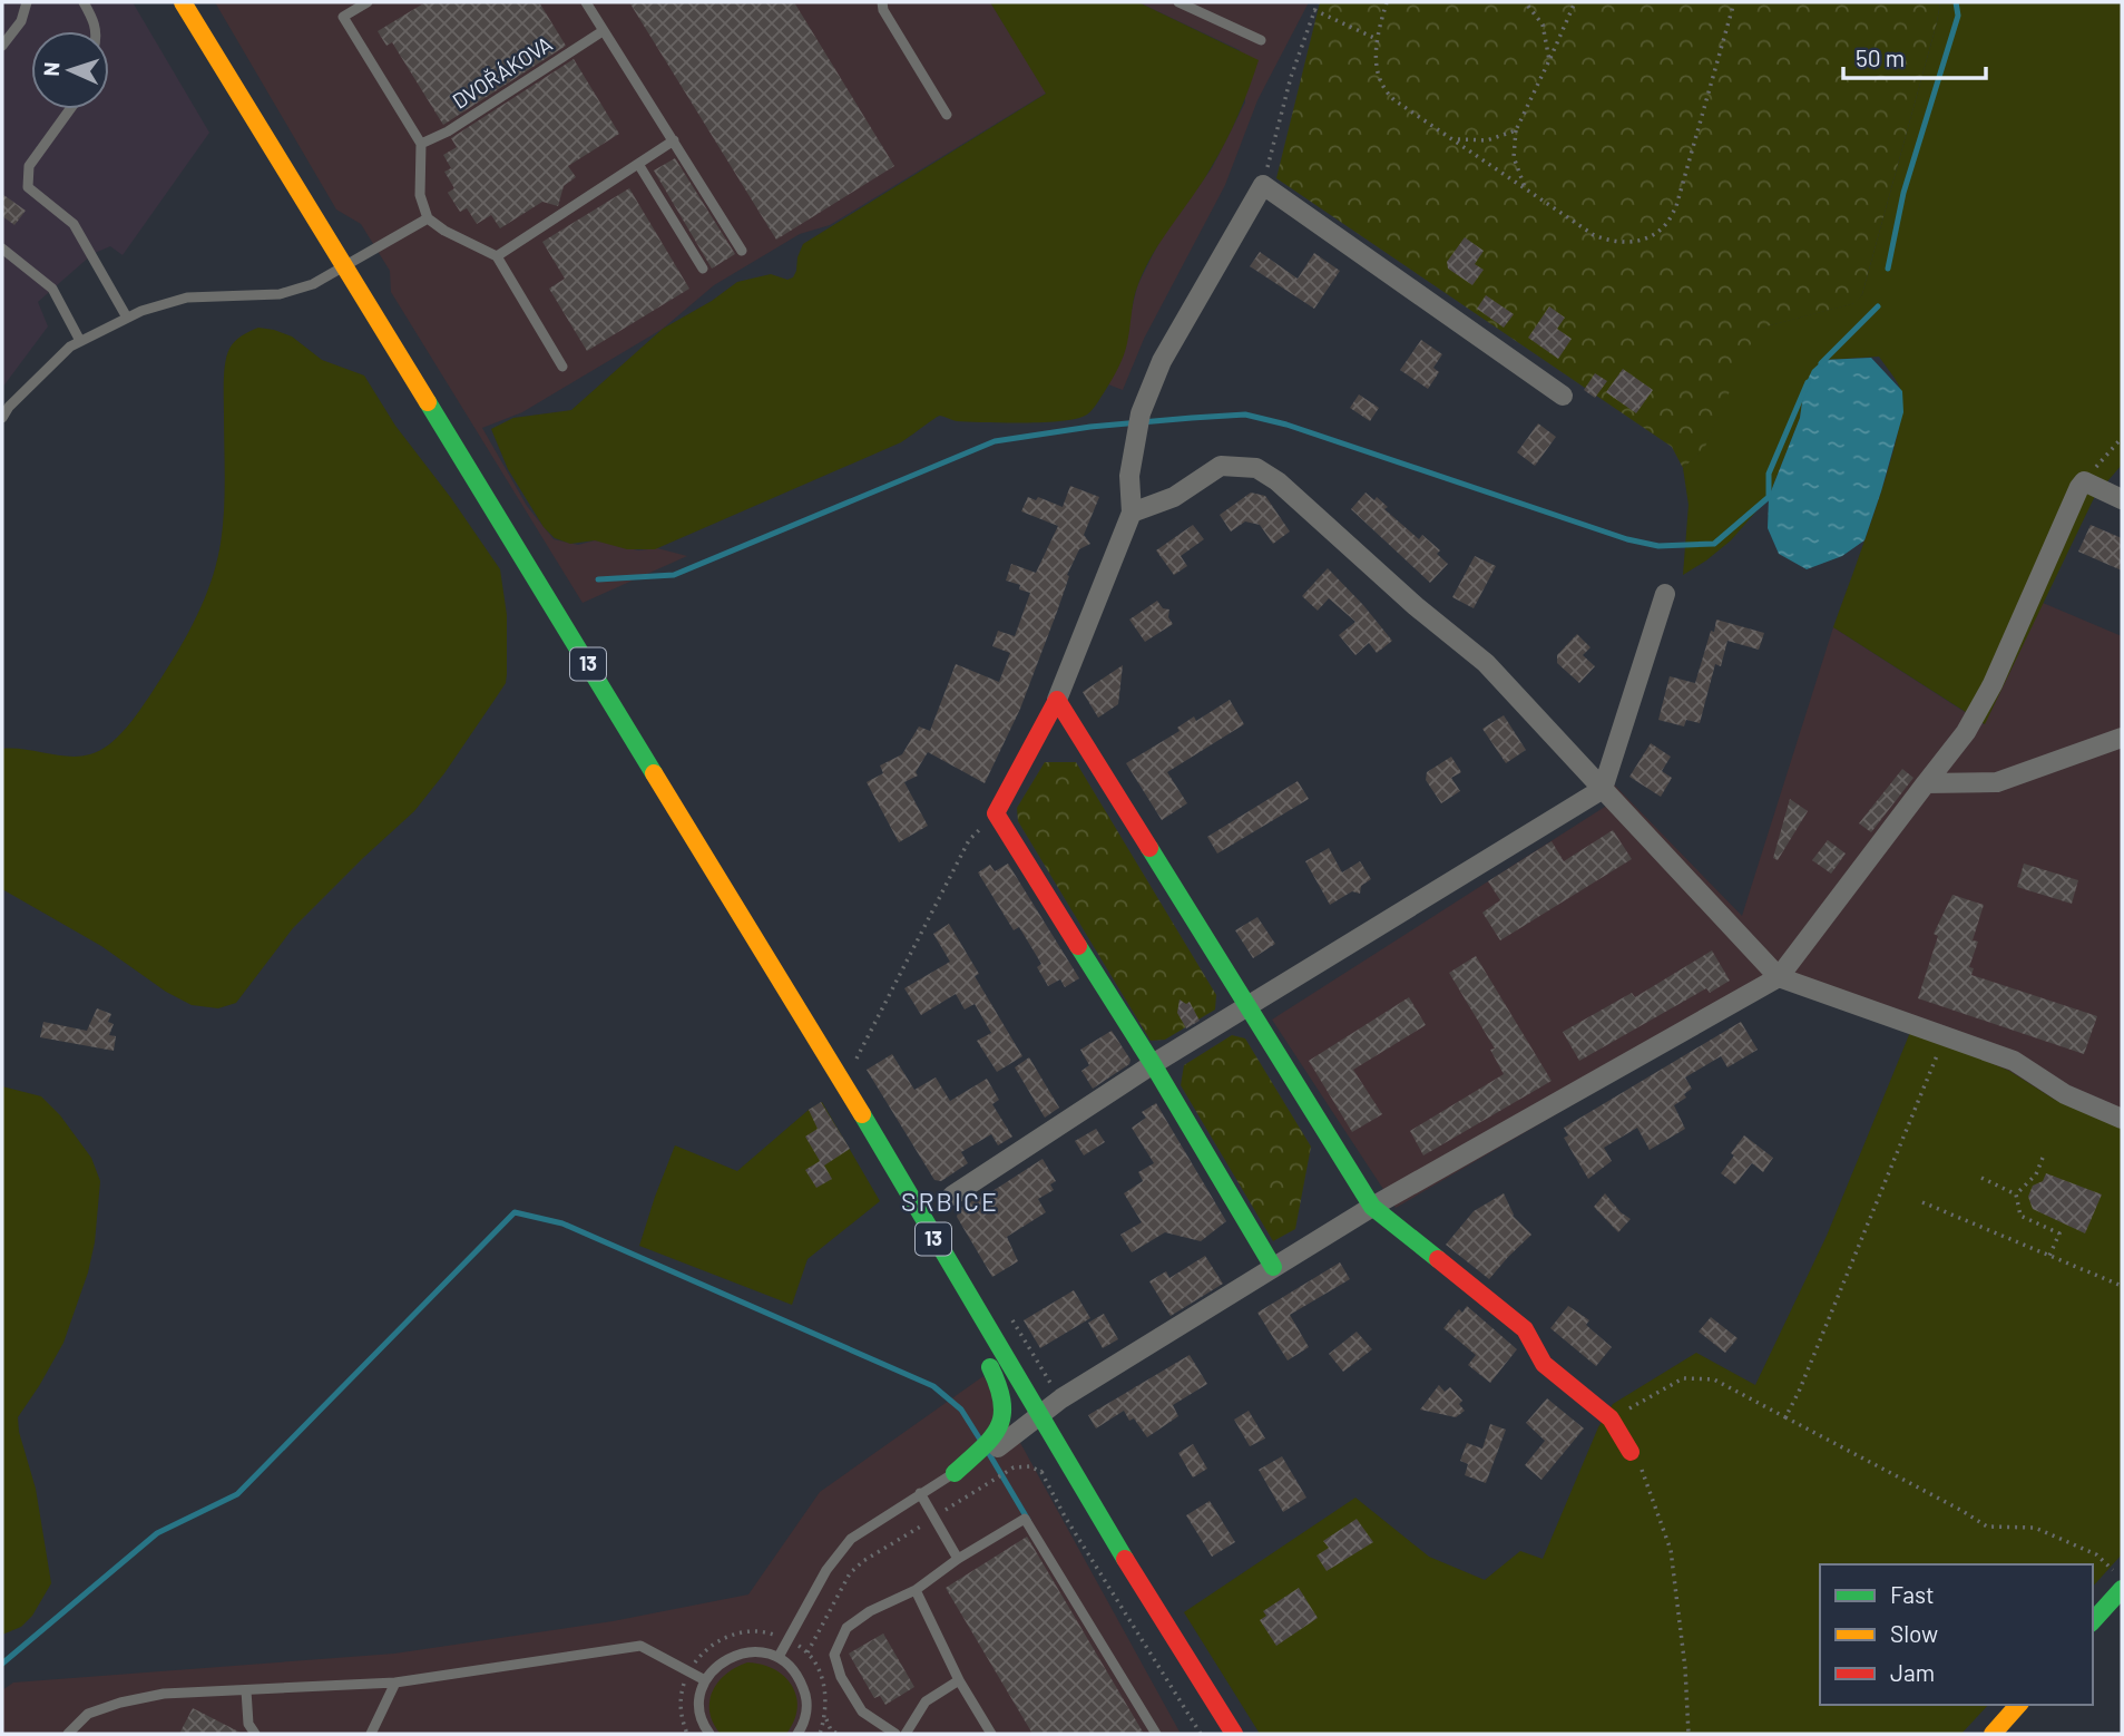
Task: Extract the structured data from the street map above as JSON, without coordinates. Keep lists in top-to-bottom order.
{
  "streets": {
    "main road": ["13"],
    "lane": ["DVOŘÁKOVA"]
  },
  "districts": ["SRBICE"],
  "legend": ["Fast", "Slow", "Jam"],
  "scale_bar": "50 m",
  "north": "left"
}
